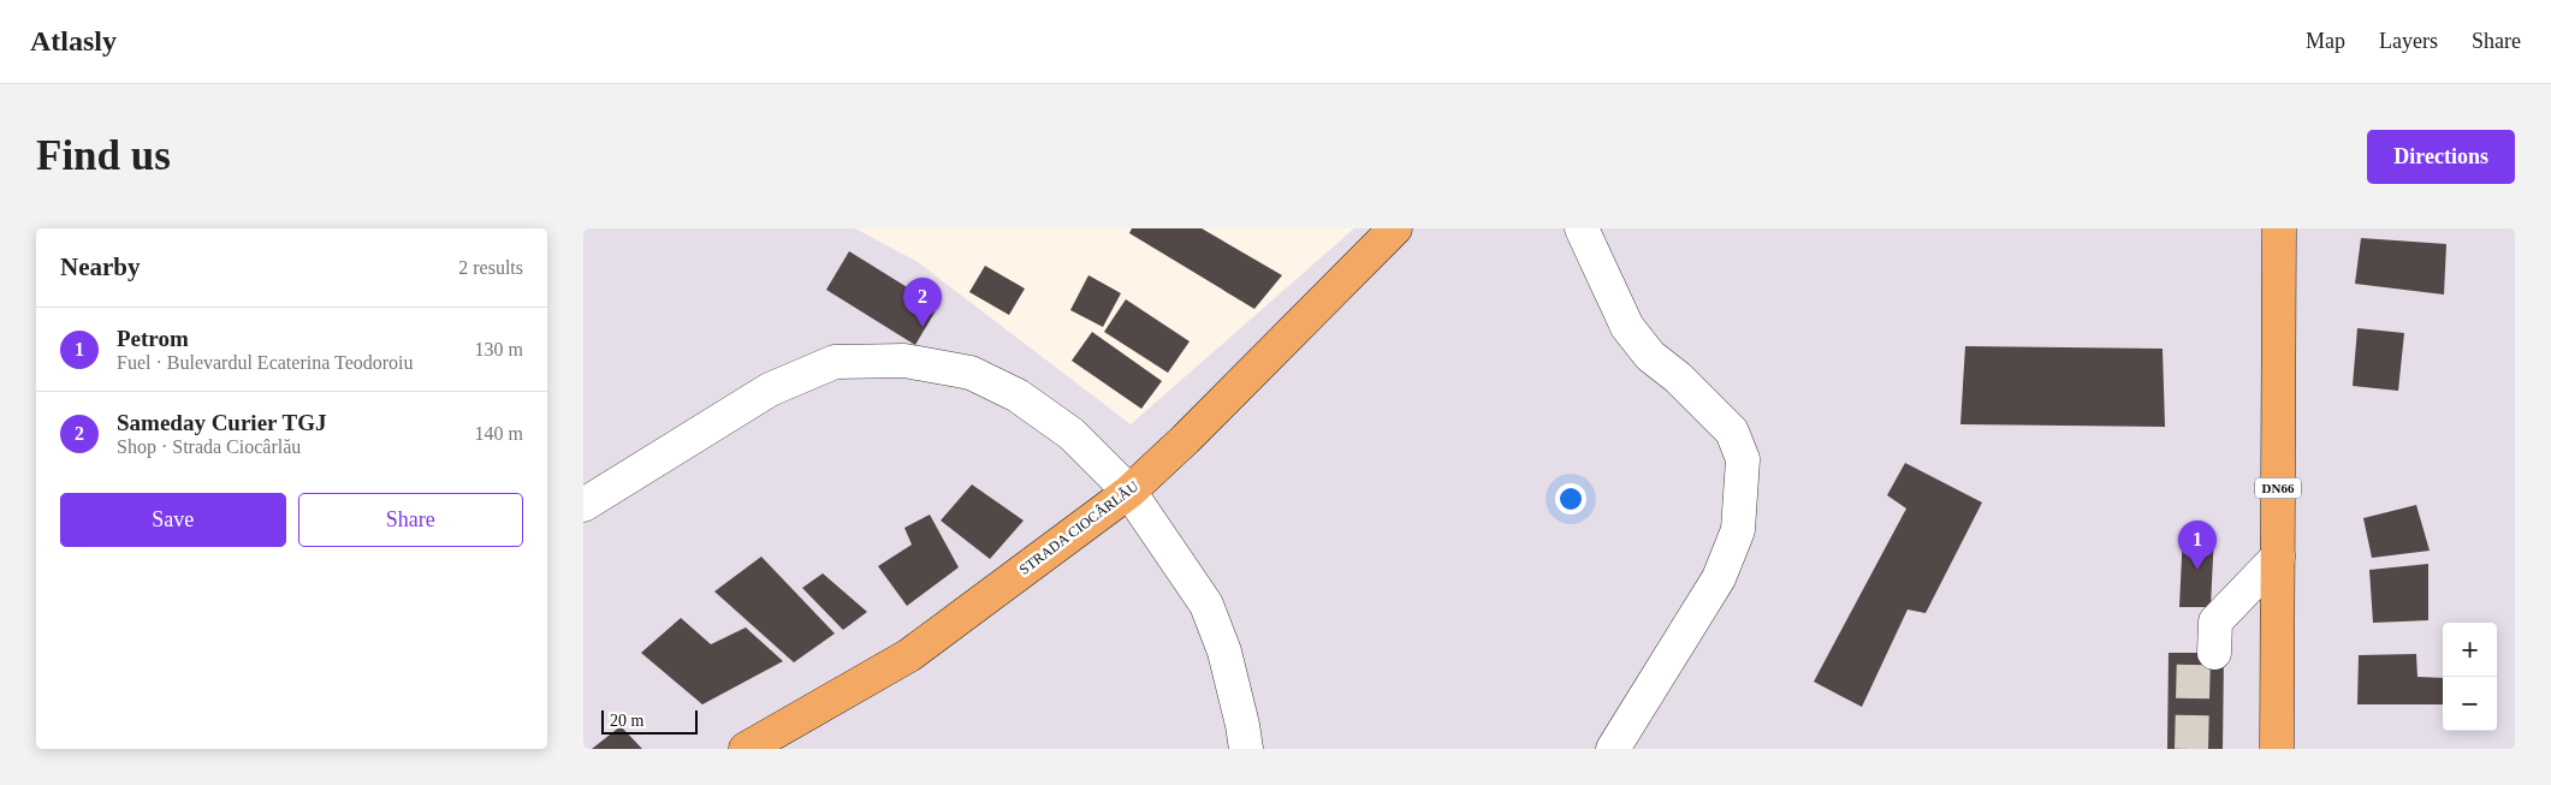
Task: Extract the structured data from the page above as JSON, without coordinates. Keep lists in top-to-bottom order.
{
  "streets": {
    "main road": ["DN66", "STRADA CIOCÂRLĂU"]
  },
  "scale_bar": "20 m",
  "page": {
    "header": "Atlasly",
    "nav": ["Map", "Layers", "Share"],
    "buttons": [
      "Directions",
      ["Save", "Share"]
    ],
    "title": "Find us",
    "heading": ["Nearby", "2 results"],
    "pins": ["2", "1"],
    "list": [
      {
        "mark": "1",
        "name": "Petrom",
        "note": "Fuel · Bulevardul Ecaterina Teodoroiu",
        "value": "130 m"
      },
      {
        "mark": "2",
        "name": "Sameday Curier TGJ",
        "note": "Shop · Strada Ciocârlău",
        "value": "140 m"
      }
    ],
    "map_buttons": ["+", "−"],
    "scale": "20 m"
  }
}
